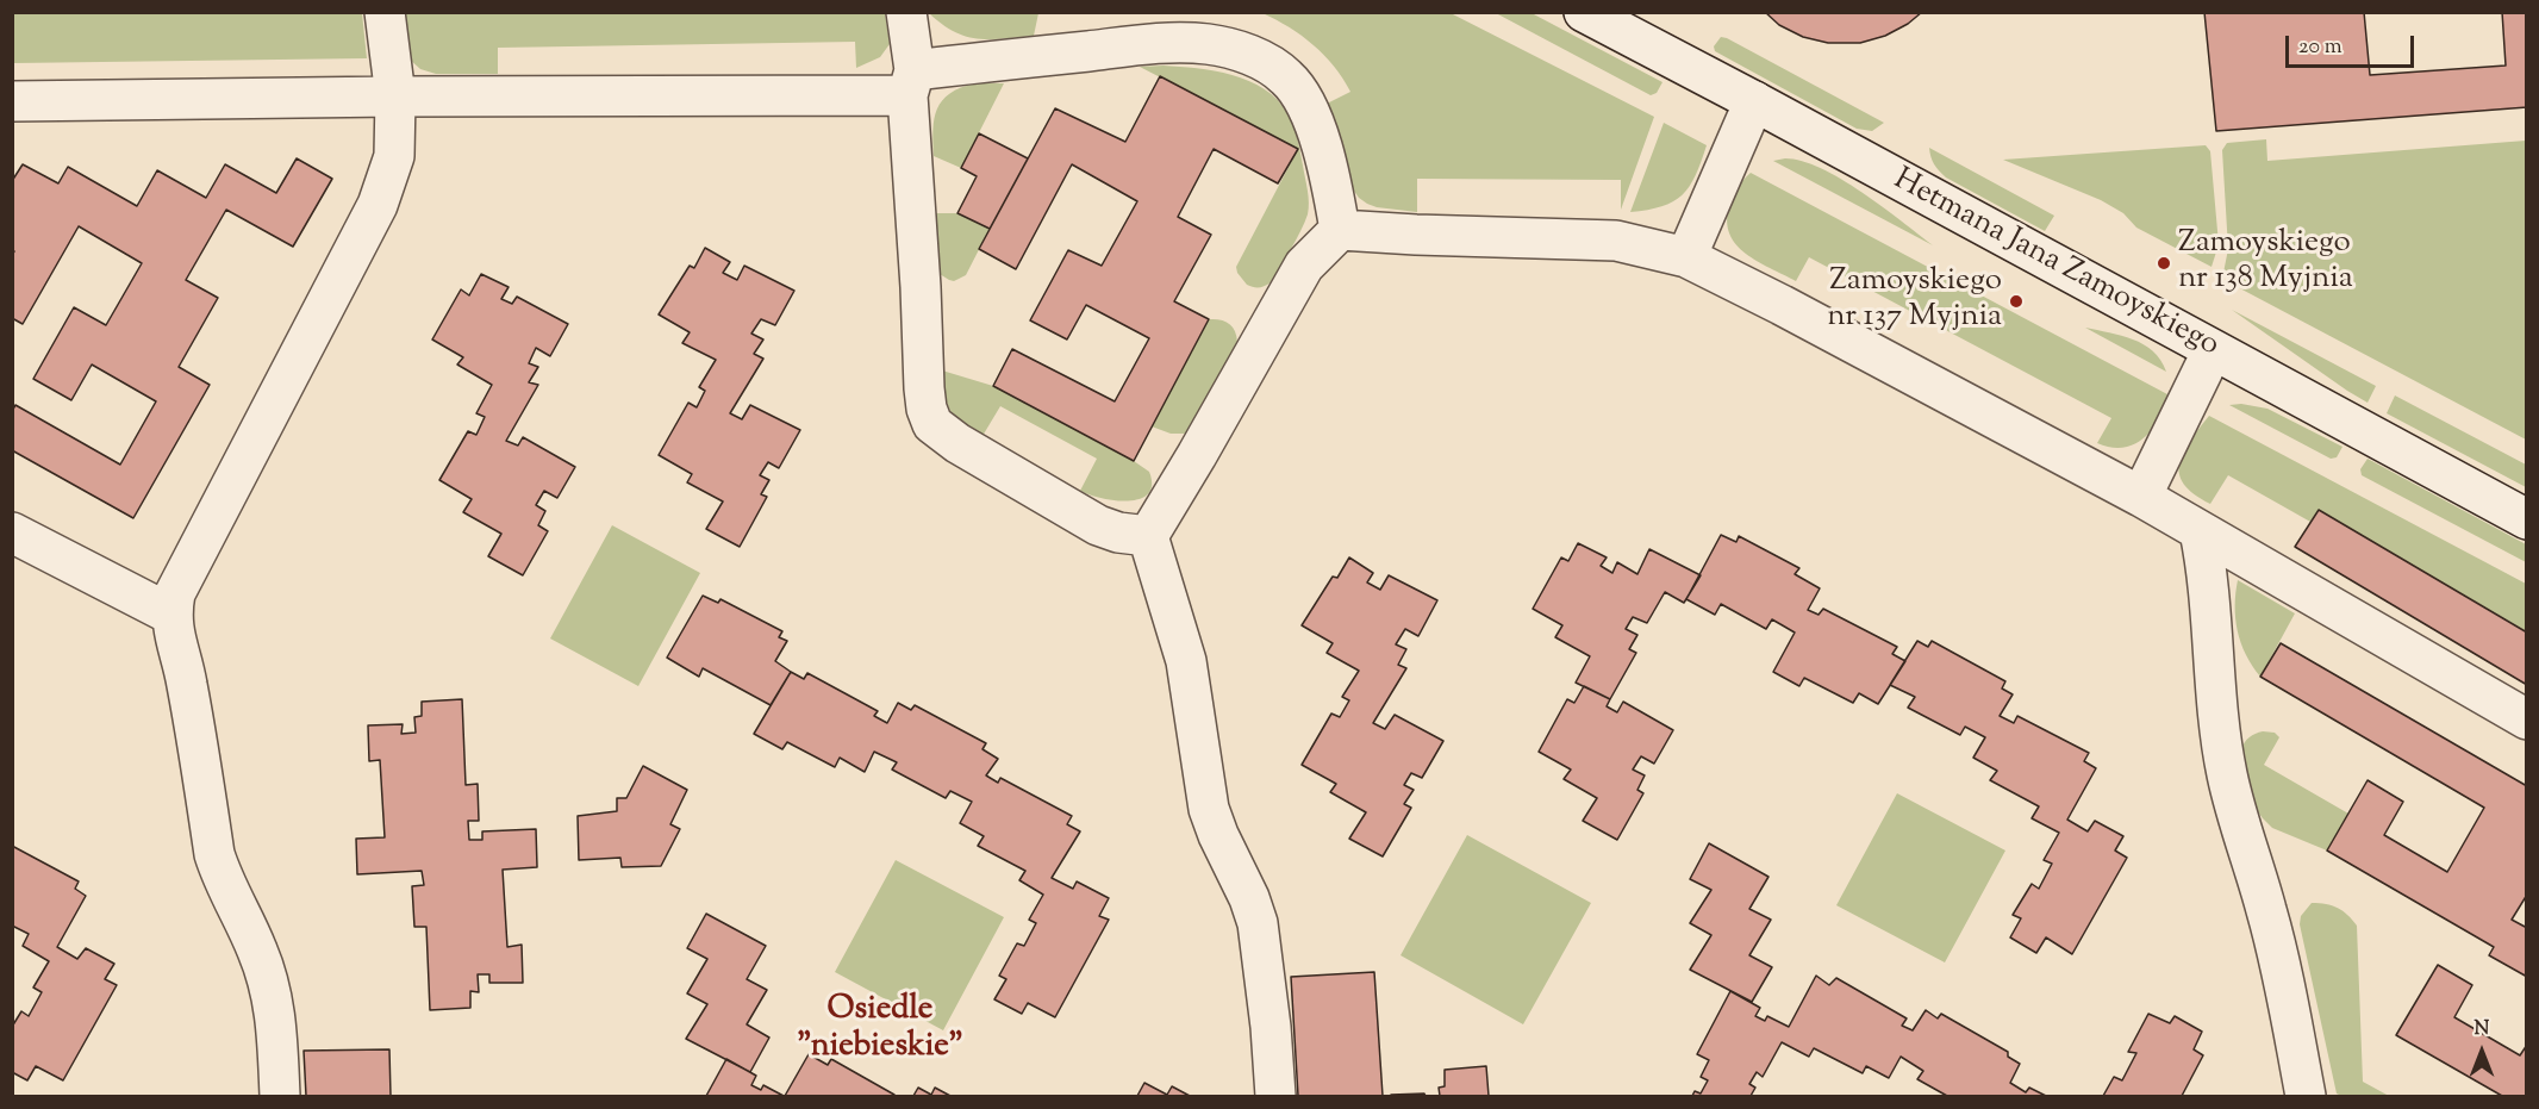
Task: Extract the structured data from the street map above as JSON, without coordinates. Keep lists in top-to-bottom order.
{
  "streets": {
    "street": ["Hetmana Jana Zamoyskiego"]
  },
  "districts": ["Osiedle \"niebieskie\""],
  "places": ["Zamoyskiego nr 138 Myjnia", "Zamoyskiego nr 137 Myjnia"],
  "scale_bar": "20 m",
  "north": "top"
}
